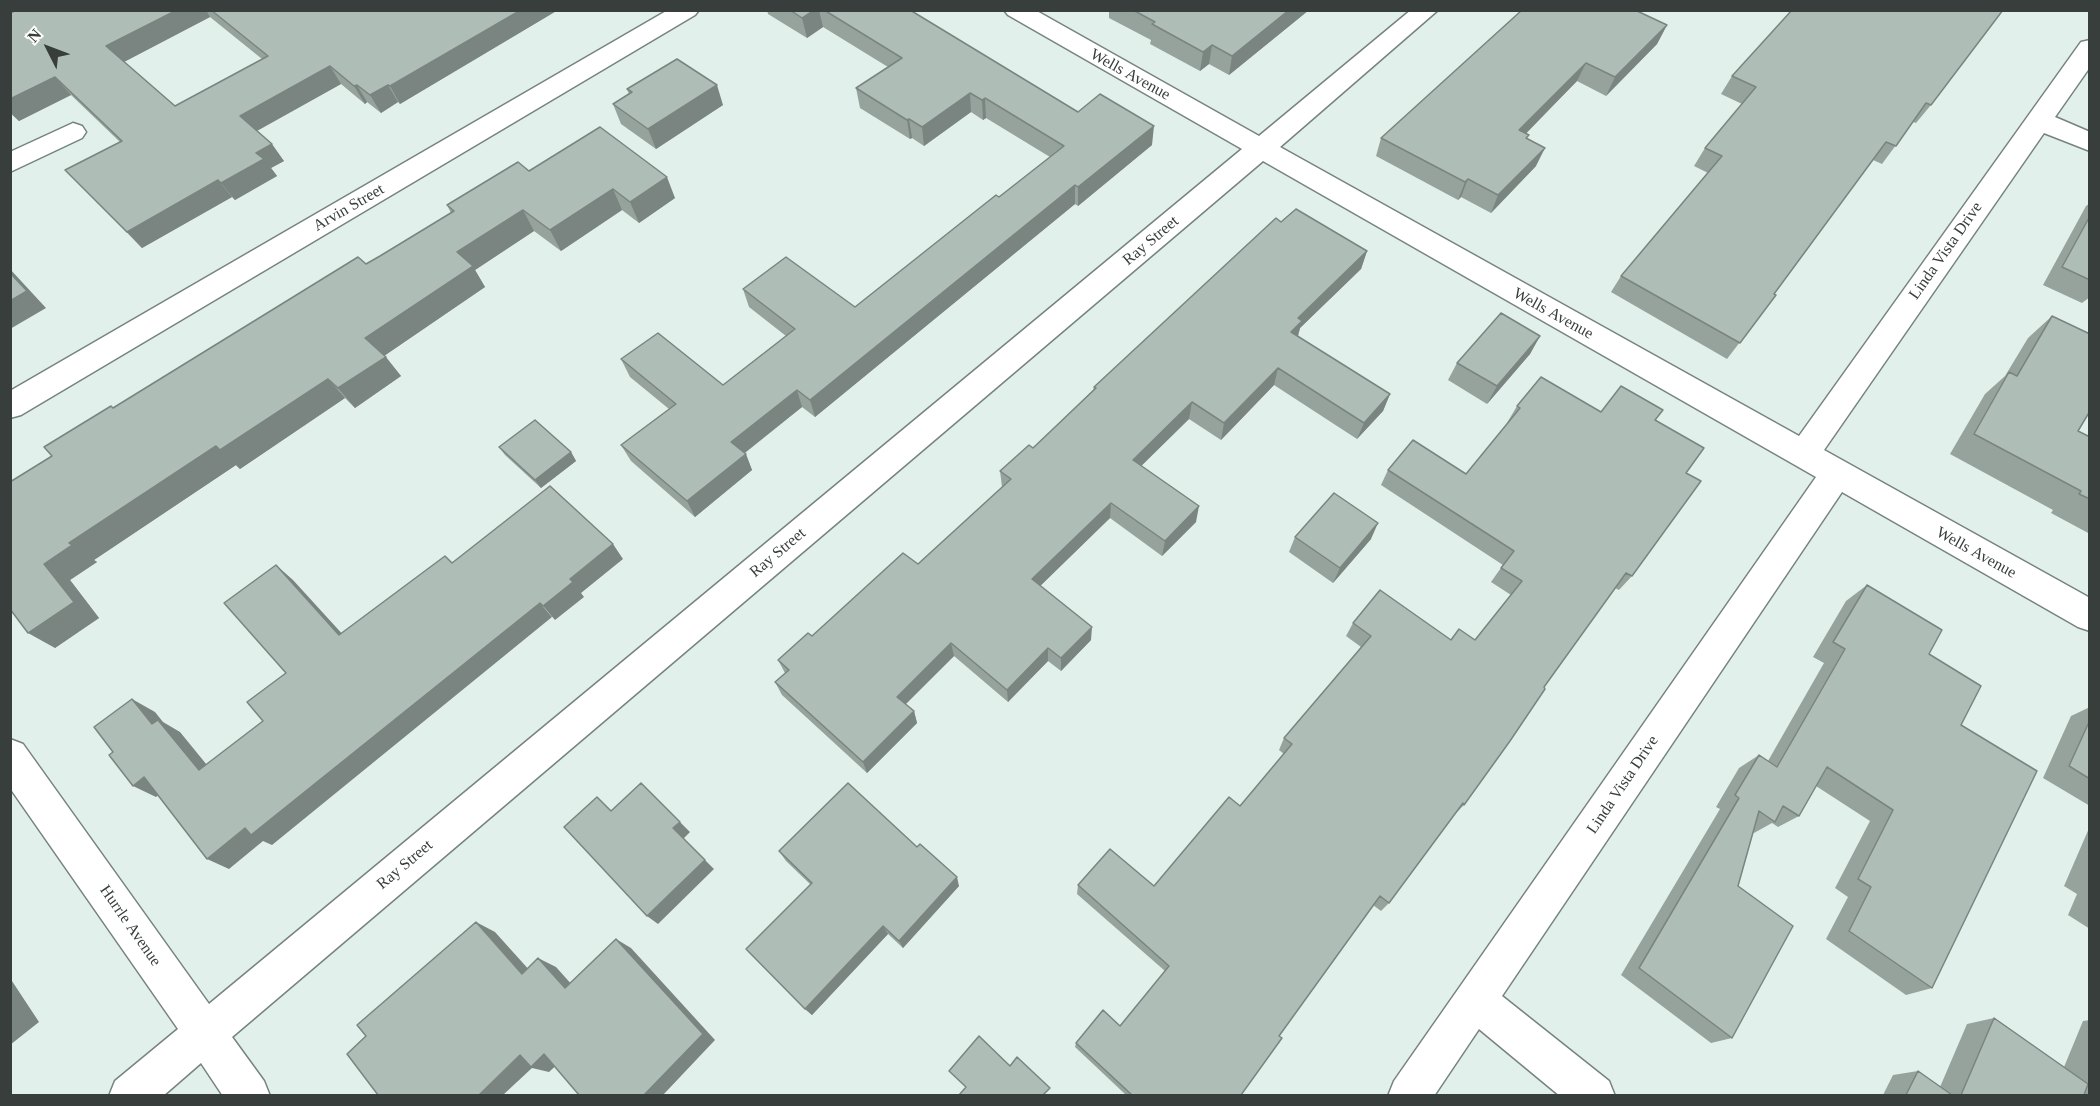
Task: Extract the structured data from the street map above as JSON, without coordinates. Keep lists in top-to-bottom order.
{
  "streets": {
    "street": [
      "Wells Avenue",
      "Arvin Street",
      "Ray Street",
      "Linda Vista Drive",
      "Hurrle Avenue"
    ]
  },
  "crossings": [
    ["Wells Avenue", "Ray Street"],
    ["Wells Avenue", "Linda Vista Drive"],
    ["Ray Street", "Hurrle Avenue"]
  ],
  "north": "top left"
}
